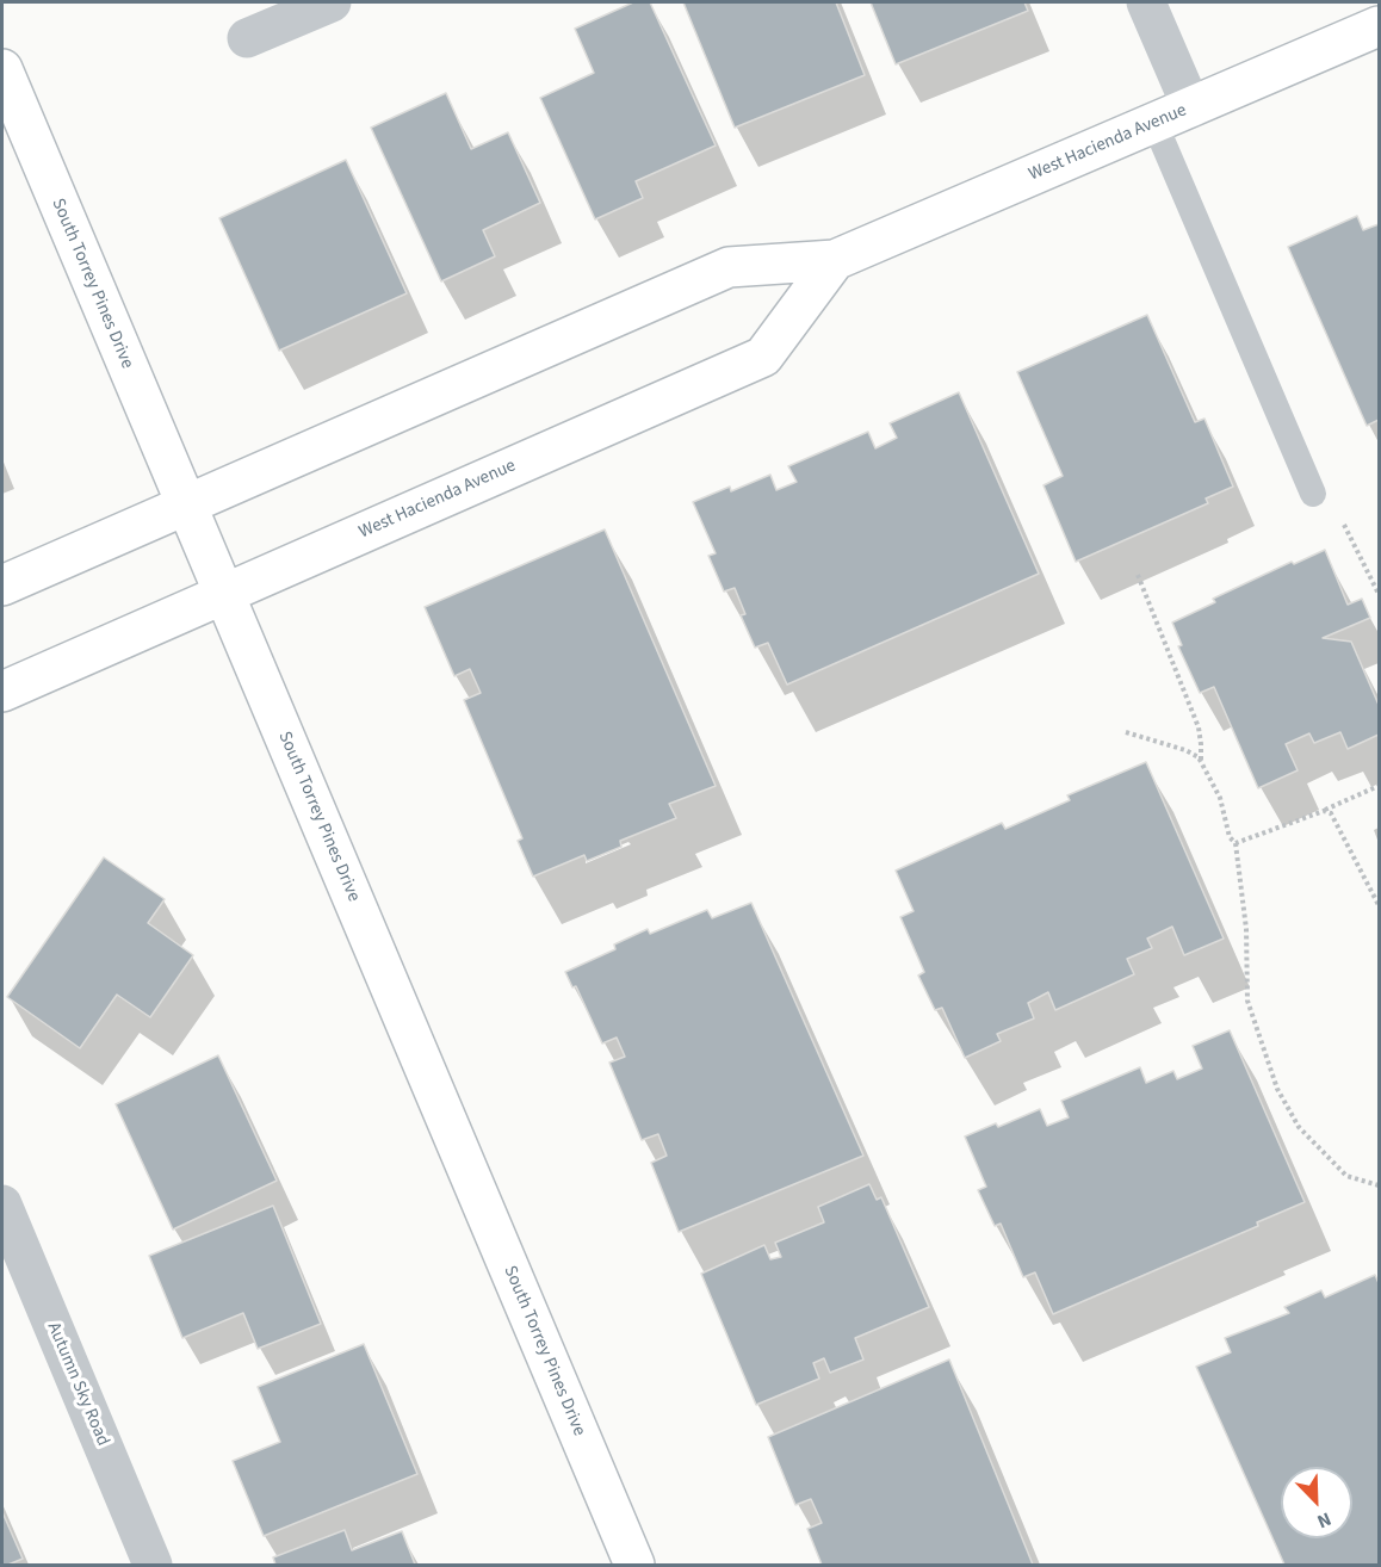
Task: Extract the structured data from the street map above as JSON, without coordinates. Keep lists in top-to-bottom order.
{
  "streets": {
    "main road": ["West Hacienda Avenue", "South Torrey Pines Drive"],
    "street": ["Autumn Sky Road"]
  },
  "crossings": [
    ["West Hacienda Avenue", "South Torrey Pines Drive"]
  ],
  "north": "bottom right"
}
